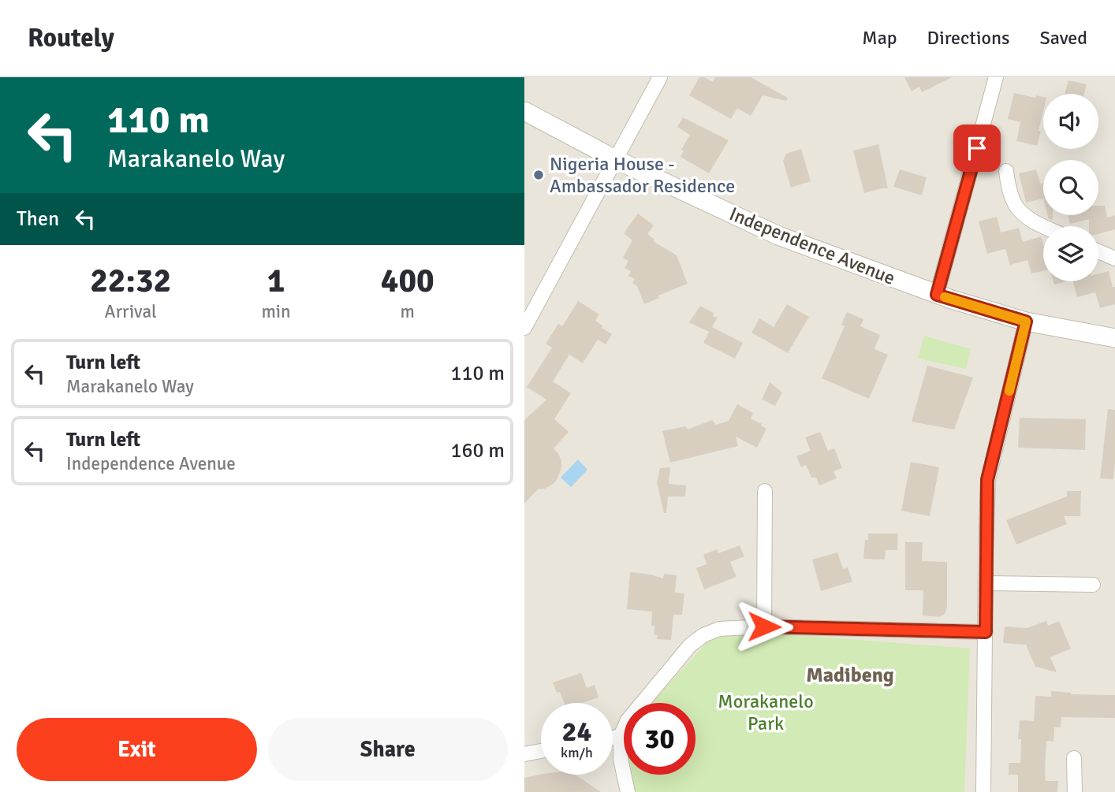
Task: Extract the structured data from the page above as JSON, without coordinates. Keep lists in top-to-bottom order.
{
  "streets": {
    "street": ["Independence Avenue"]
  },
  "districts": ["Madibeng"],
  "parks": ["Morakanelo Park"],
  "places": ["Nigeria House - Ambassador Residence"],
  "page": {
    "header": "Routely",
    "nav": ["Map", "Directions", "Saved"],
    "turn": ["110 m", "Marakanelo Way"],
    "then": "Then",
    "eta": [
      "22:32",
      "Arrival",
      "1",
      "min",
      "400",
      "m"
    ],
    "list": [
      {
        "name": "Turn left",
        "note": "Marakanelo Way",
        "value": "110 m"
      },
      {
        "name": "Turn left",
        "note": "Independence Avenue",
        "value": "160 m"
      }
    ],
    "speed": "24 km/h",
    "limit": "30",
    "buttons": ["Exit", "Share"]
  }
}
